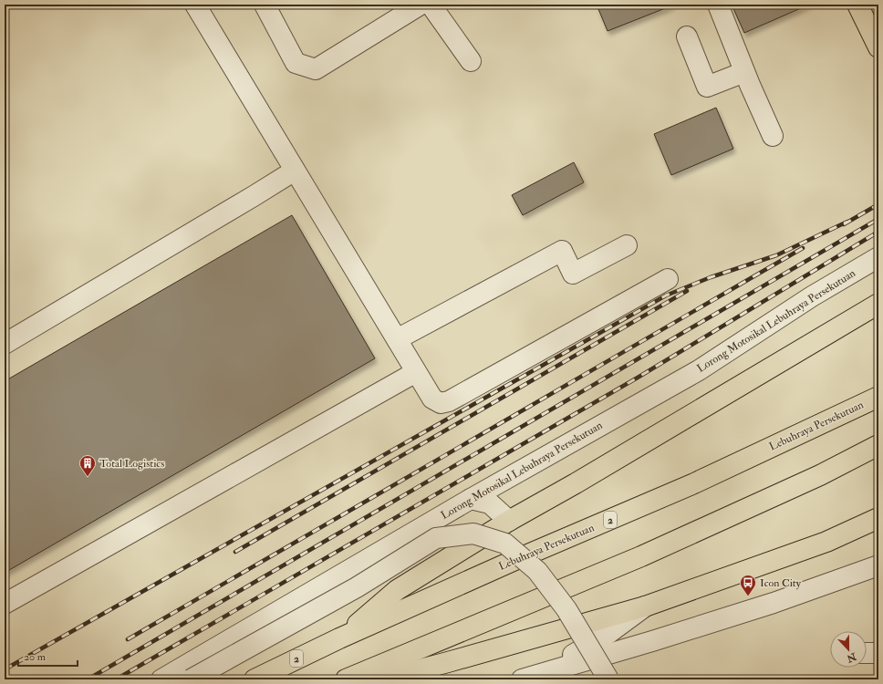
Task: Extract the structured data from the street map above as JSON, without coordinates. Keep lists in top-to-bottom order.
{
  "streets": {
    "highway": ["Lebuhraya Persekutuan", "2"],
    "street": ["Lorong Motosikal Lebuhraya Persekutuan"]
  },
  "places": {
    "building": ["Total Logistics"],
    "bus stop": ["Icon City"]
  },
  "scale_bar": "20 m",
  "north": "bottom"
}
